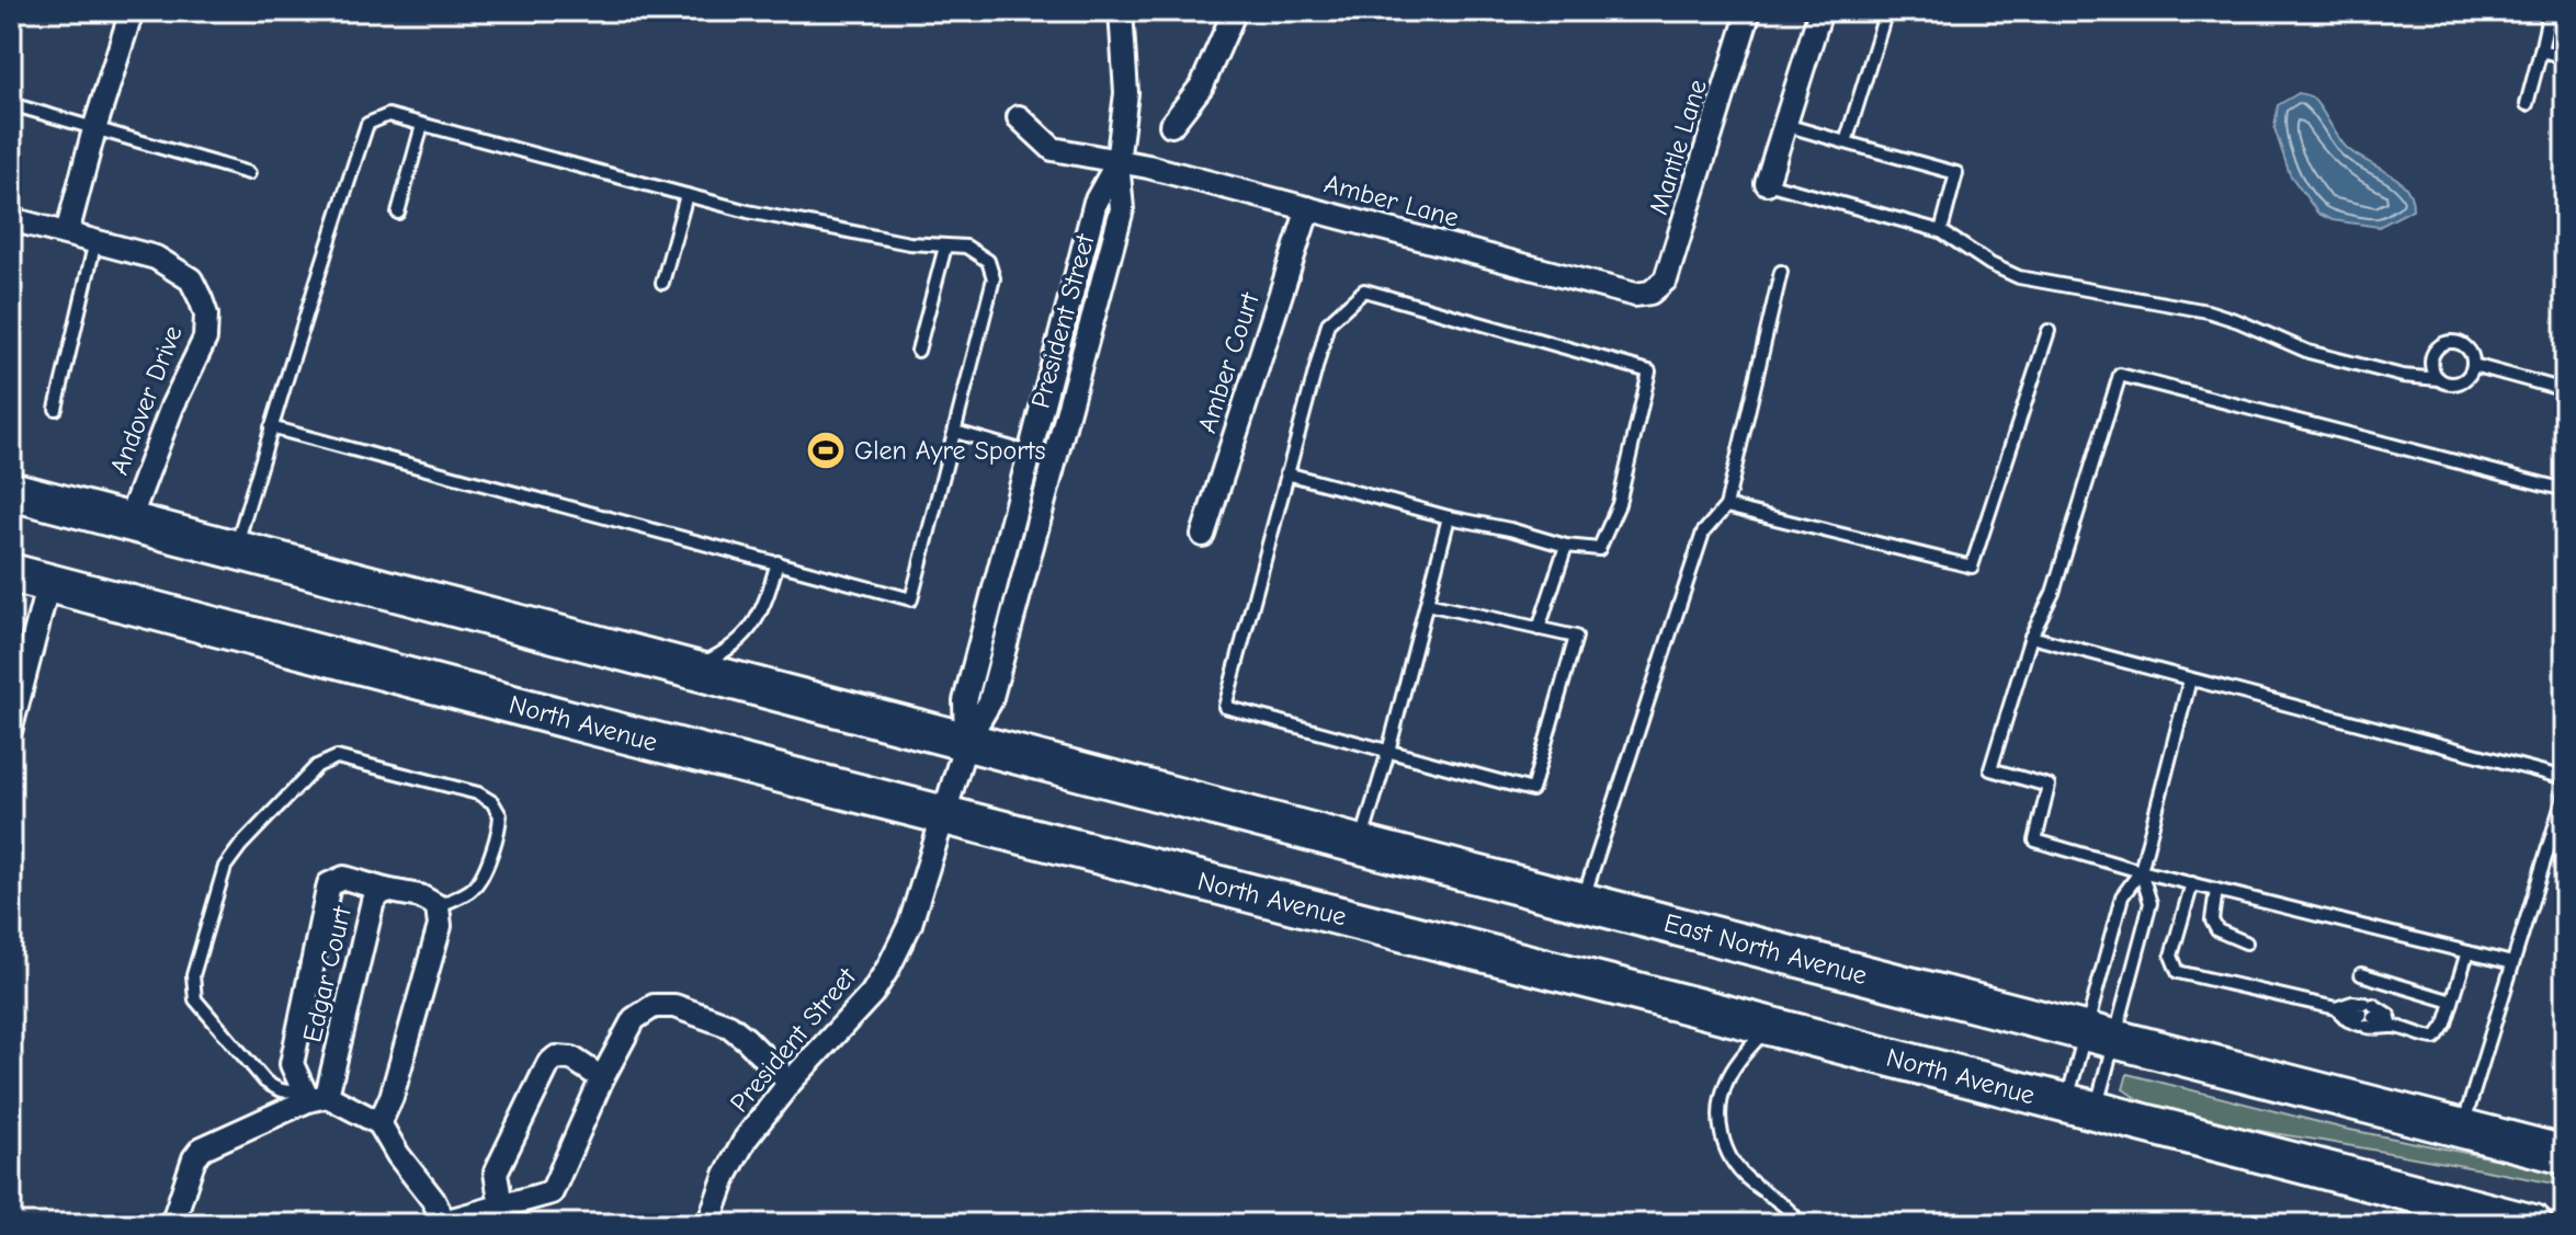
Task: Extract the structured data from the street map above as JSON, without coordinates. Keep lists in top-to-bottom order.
{
  "streets": {
    "main road": ["North Avenue", "East North Avenue"],
    "street": [
      "Mantle Lane",
      "Amber Lane",
      "President Street",
      "Amber Court",
      "Andover Drive",
      "Edgar Court"
    ]
  },
  "crossings": [
    ["Mantle Lane", "Amber Lane"],
    ["Amber Lane", "President Street"],
    ["Amber Lane", "Amber Court"],
    ["President Street", "North Avenue"],
    ["President Street", "East North Avenue"]
  ],
  "places": {
    "sports": ["Glen Ayre Sports"]
  }
}
